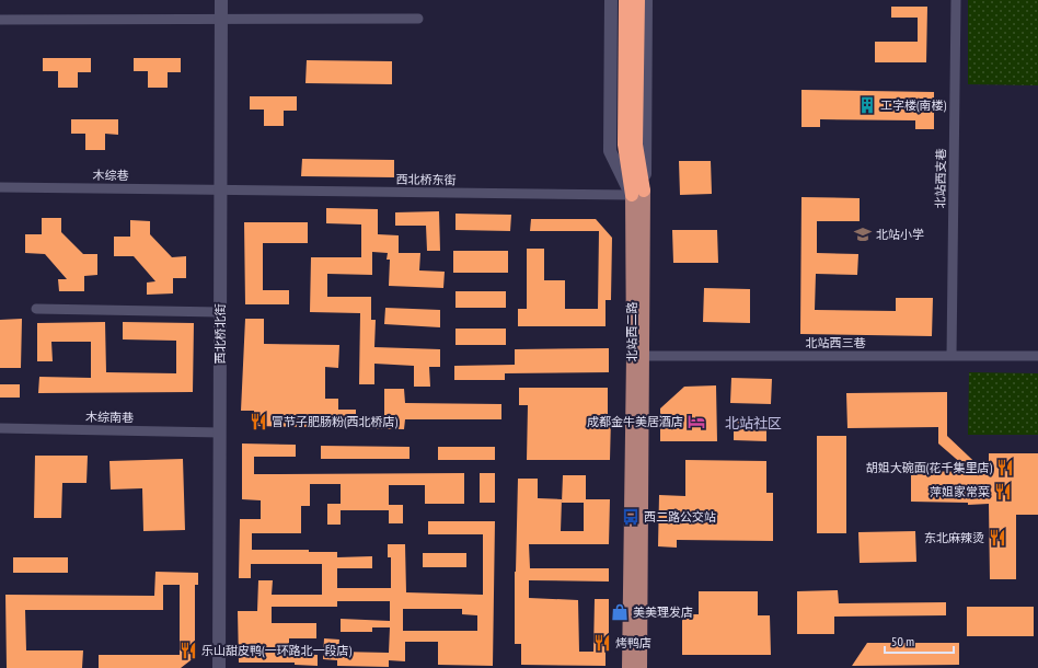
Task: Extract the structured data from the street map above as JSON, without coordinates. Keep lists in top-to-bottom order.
{
  "streets": {
    "main road": ["北站西二路"],
    "street": [
      "木综巷",
      "北站西支巷",
      "西北桥东街",
      "西北桥北街",
      "北站西三巷",
      "木综南巷"
    ]
  },
  "crossings": [
    ["木综巷", "西北桥东街"],
    ["木综巷", "西北桥北街"],
    ["北站西支巷", "北站西三巷"],
    ["西北桥东街", "北站西二路"],
    ["西北桥东街", "西北桥北街"],
    ["北站西二路", "北站西三巷"],
    ["西北桥北街", "木综南巷"]
  ],
  "districts": ["北站社区"],
  "places": {
    "building": ["工字楼(南楼)"],
    "school or university": ["北站小学"],
    "restaurant": [
      "冒节子肥肠粉(西北桥店)",
      "胡姐大碗面(花千集里店)",
      "萍姐家常菜",
      "东北麻辣烫",
      "烤鸭店",
      "乐山甜皮鸭(一环路北一段店)"
    ],
    "hotel": ["成都金牛美居酒店"],
    "bus stop": ["西二路公交站"],
    "shop": ["美美理发店"]
  },
  "scale_bar": "50 m"
}
